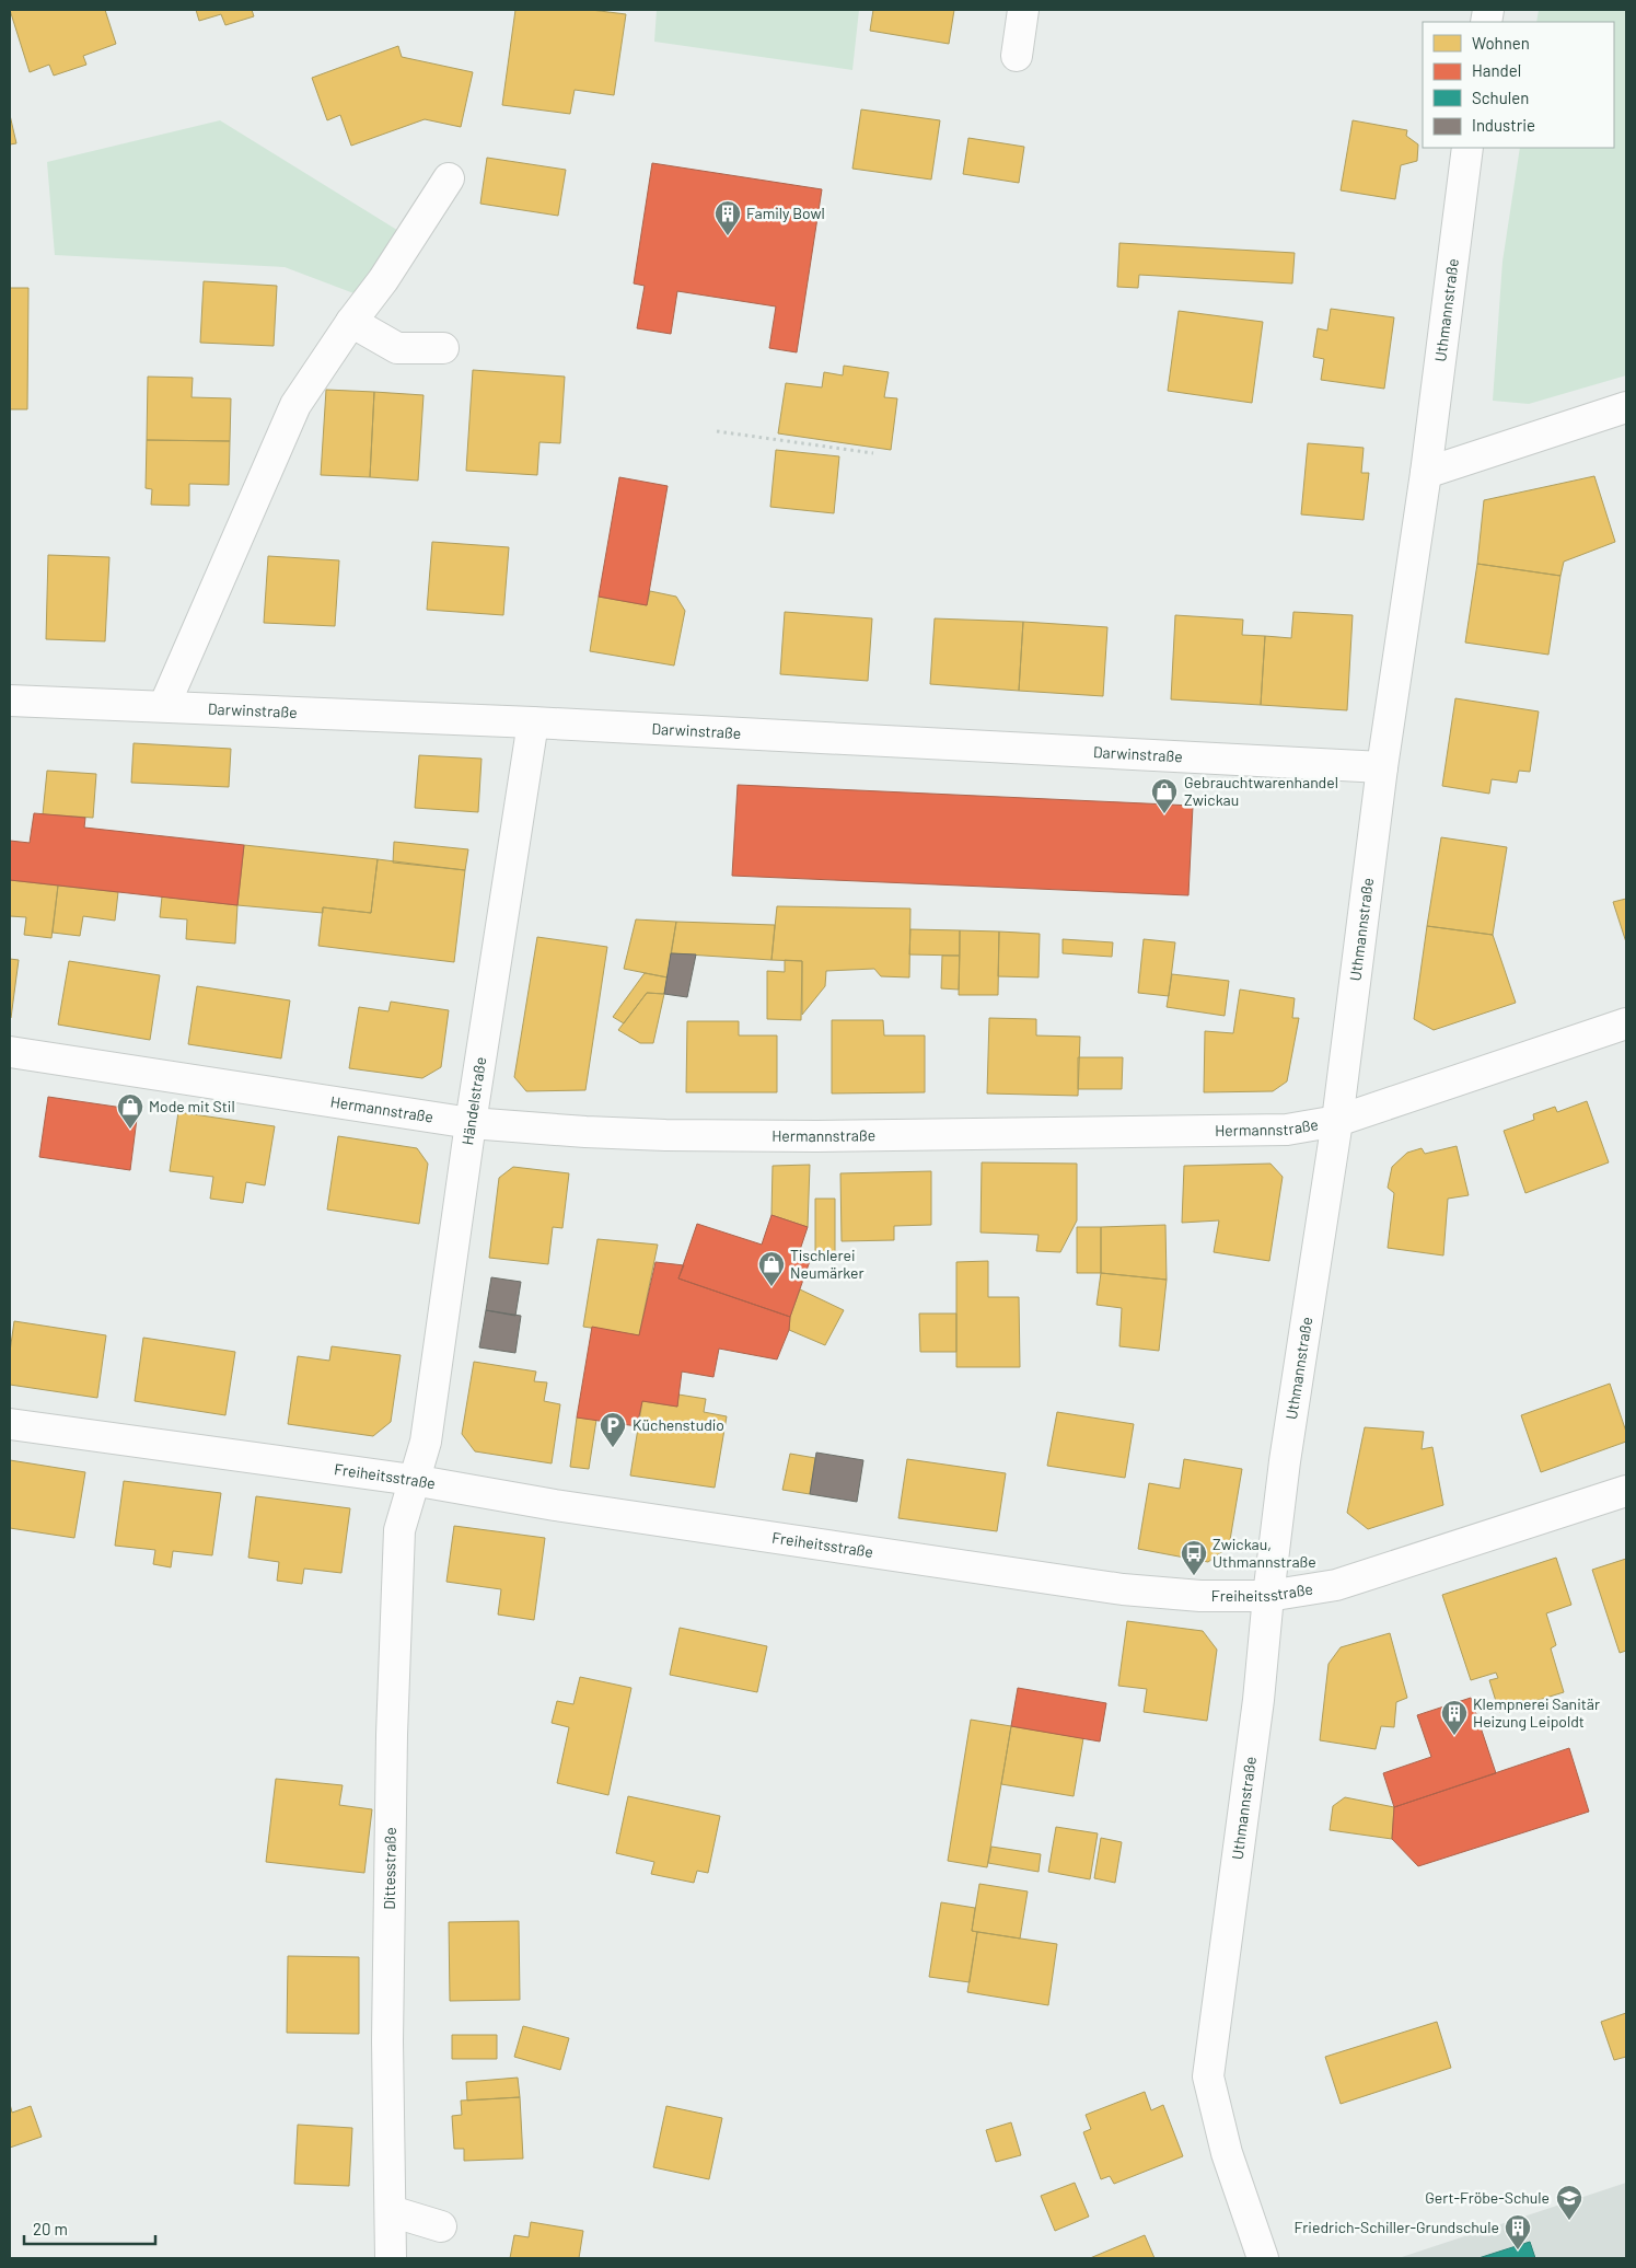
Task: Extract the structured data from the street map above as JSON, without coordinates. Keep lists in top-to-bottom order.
{
  "streets": {
    "street": [
      "Uthmannstraße",
      "Darwinstraße",
      "Händelstraße",
      "Hermannstraße",
      "Freiheitsstraße",
      "Dittesstraße"
    ]
  },
  "crossings": [
    ["Uthmannstraße", "Darwinstraße"],
    ["Uthmannstraße", "Hermannstraße"],
    ["Uthmannstraße", "Freiheitsstraße"],
    ["Darwinstraße", "Händelstraße"],
    ["Händelstraße", "Hermannstraße"],
    ["Händelstraße", "Freiheitsstraße"],
    ["Händelstraße", "Dittesstraße"],
    ["Freiheitsstraße", "Dittesstraße"]
  ],
  "places": {
    "building": ["Family Bowl", "Klempnerei Sanitär Heizung Leipoldt", "Friedrich-Schiller-Grundschule"],
    "shop": ["Gebrauchtwarenhandel Zwickau", "Mode mit Stil", "Tischlerei Neumärker"],
    "parking": ["Küchenstudio"],
    "bus stop": ["Zwickau, Uthmannstraße"],
    "school or university": ["Gert-Fröbe-Schule"]
  },
  "legend": [
    "Wohnen",
    "Handel",
    "Schulen",
    "Industrie"
  ],
  "scale_bar": "20 m"
}
